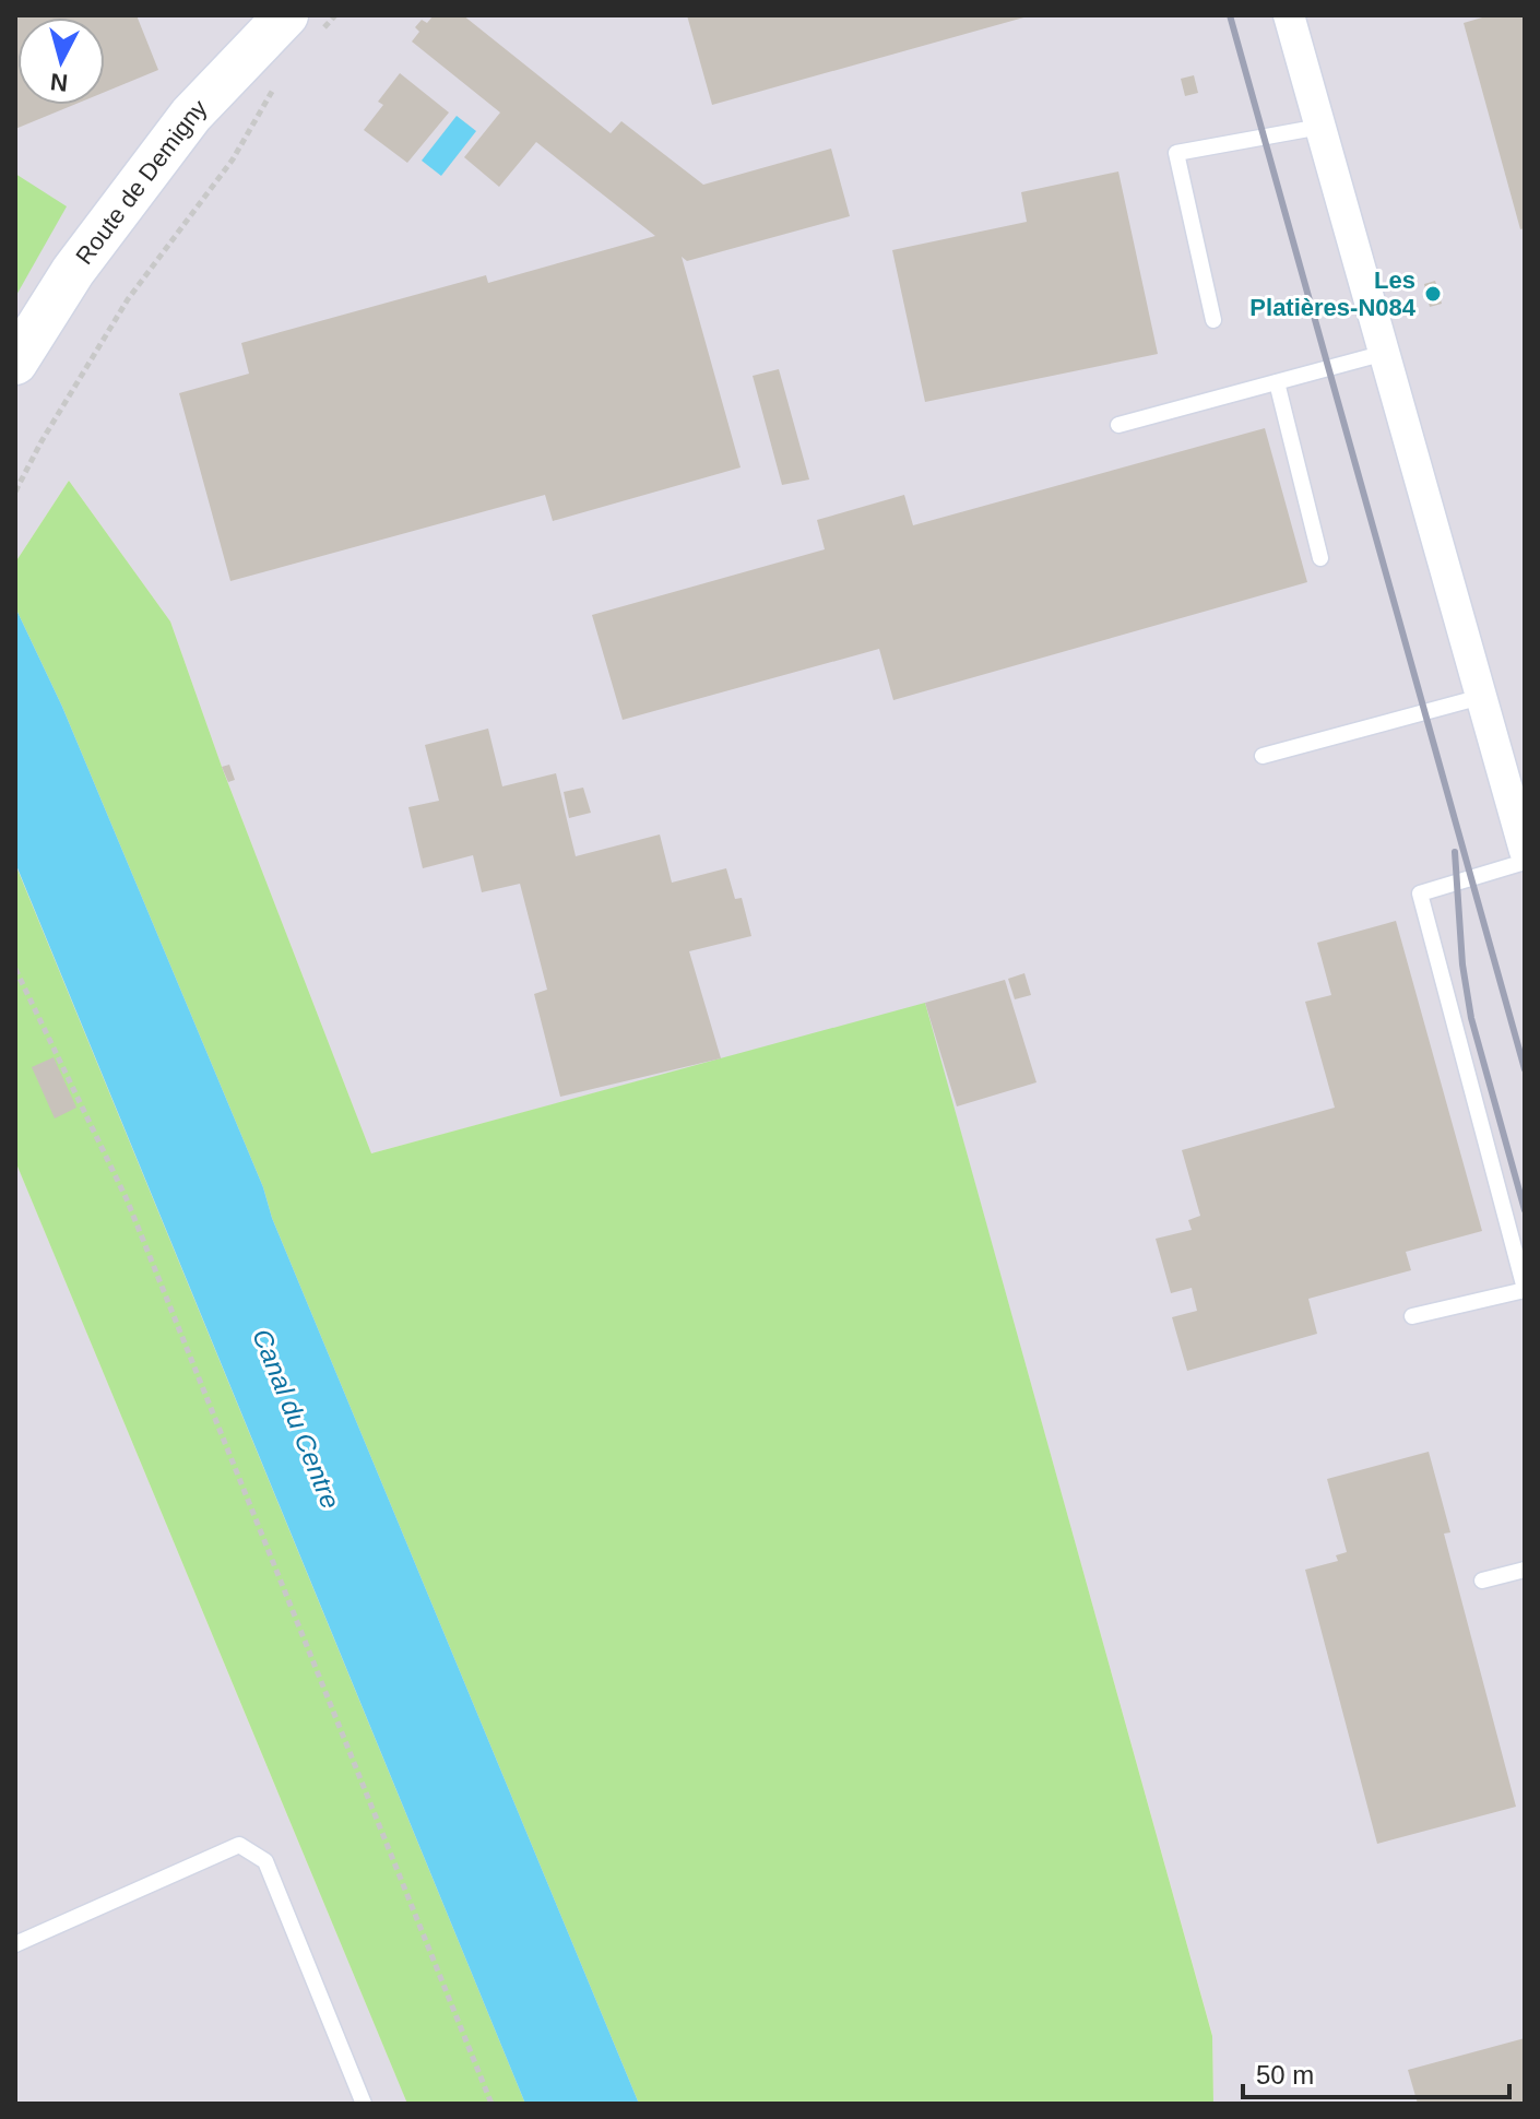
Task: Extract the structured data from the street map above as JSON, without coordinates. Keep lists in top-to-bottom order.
{
  "streets": {
    "main road": ["Route de Demigny"]
  },
  "water": ["Canal du Centre"],
  "places": ["Les Platières-N084"],
  "scale_bar": "50 m",
  "north": "bottom"
}
